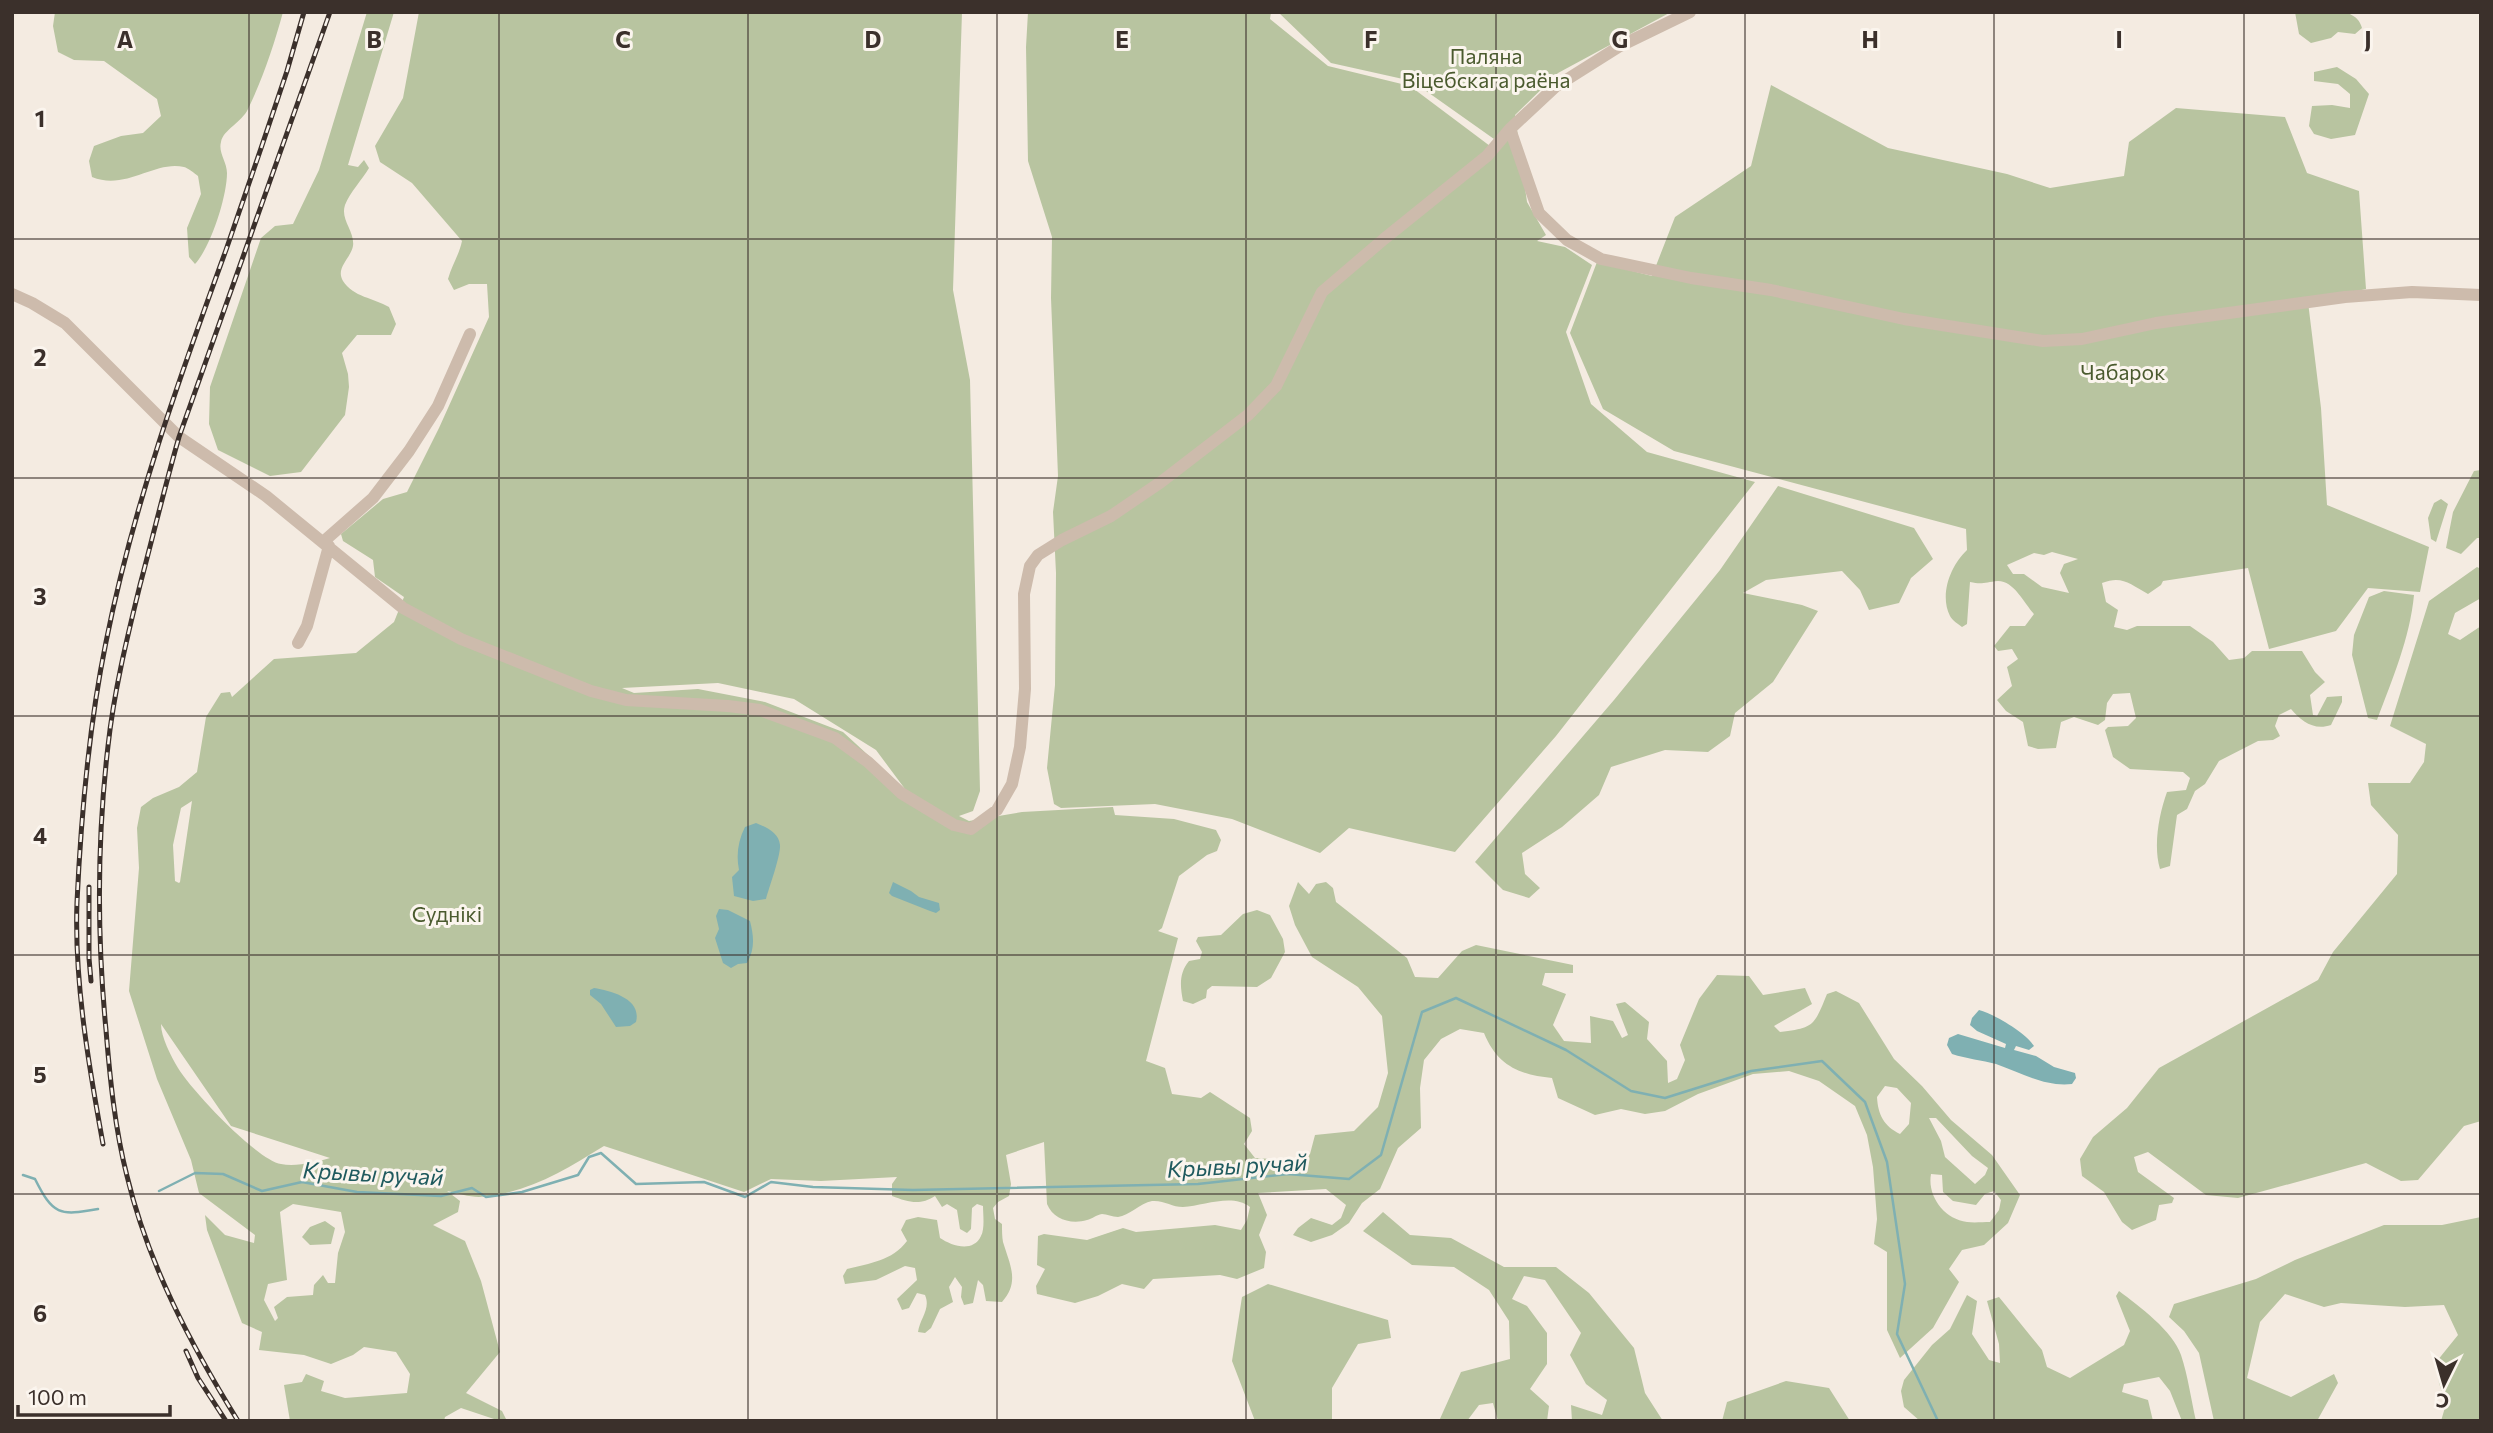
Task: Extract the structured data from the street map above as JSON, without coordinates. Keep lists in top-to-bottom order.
{
  "water": ["Крывы ручай"],
  "parks": ["Паляна Віцебскага раёна", "Чабарок", "Суднікі"],
  "scale_bar": "100 m",
  "north": "bottom",
  "grid": {
    "columns": [
      "A",
      "B",
      "C",
      "D",
      "E",
      "F",
      "G",
      "H",
      "I",
      "J"
    ],
    "rows": [
      "1",
      "2",
      "3",
      "4",
      "5",
      "6"
    ]
  }
}
